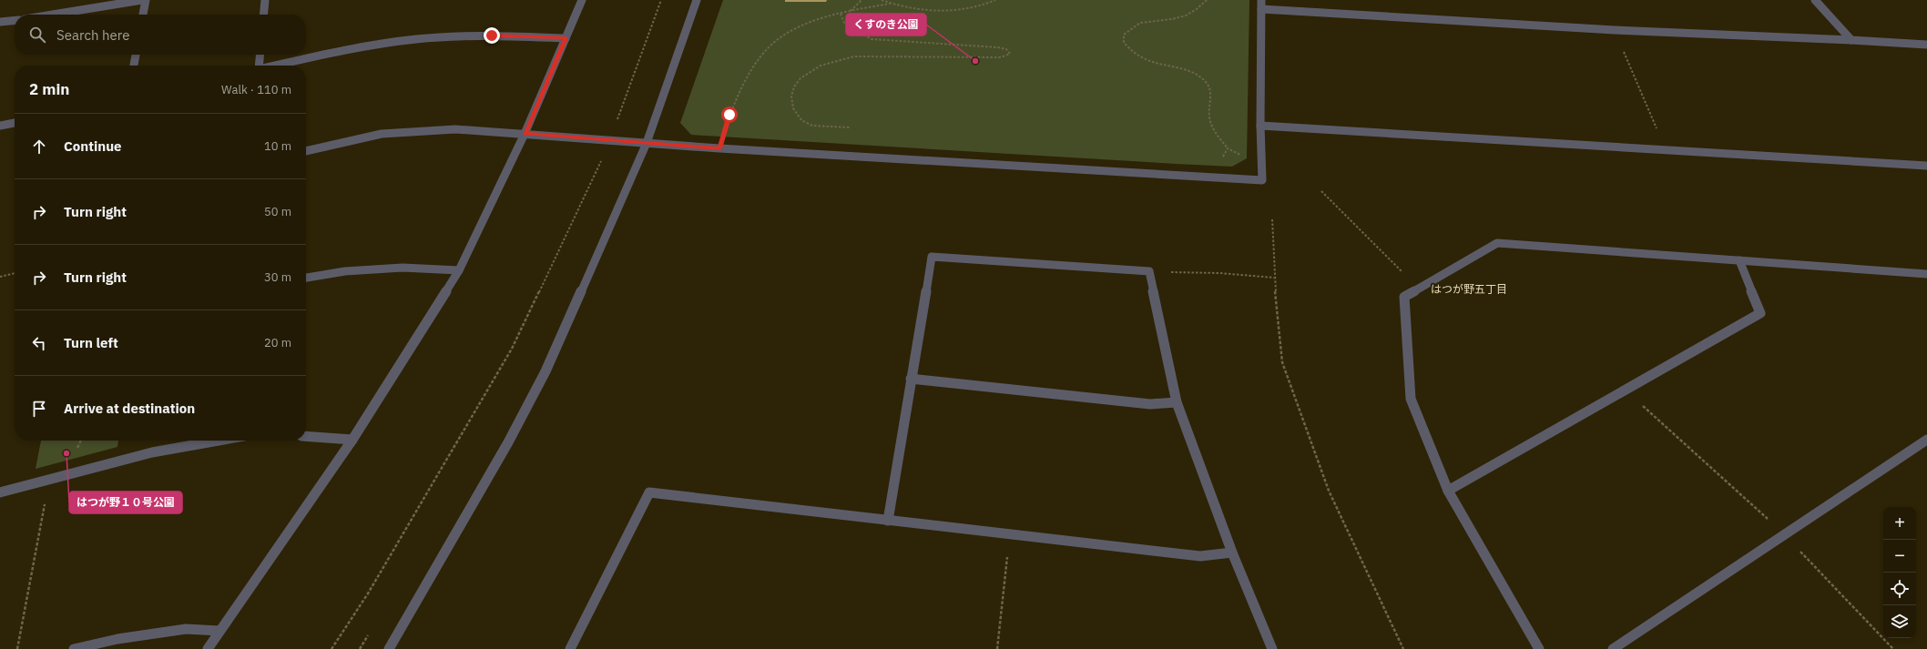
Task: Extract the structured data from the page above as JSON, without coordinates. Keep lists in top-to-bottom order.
{
  "districts": ["はつが野五丁目"],
  "places": ["くすのき公園", "はつが野１０号公園"],
  "page": {
    "search": "Search here",
    "heading": ["2 min", "Walk · 110 m"],
    "list": [
      ["Continue", "10 m"],
      ["Turn right", "50 m"],
      ["Turn right", "30 m"],
      ["Turn left", "20 m"],
      "Arrive at destination"
    ],
    "map_buttons": ["+", "−"]
  }
}
